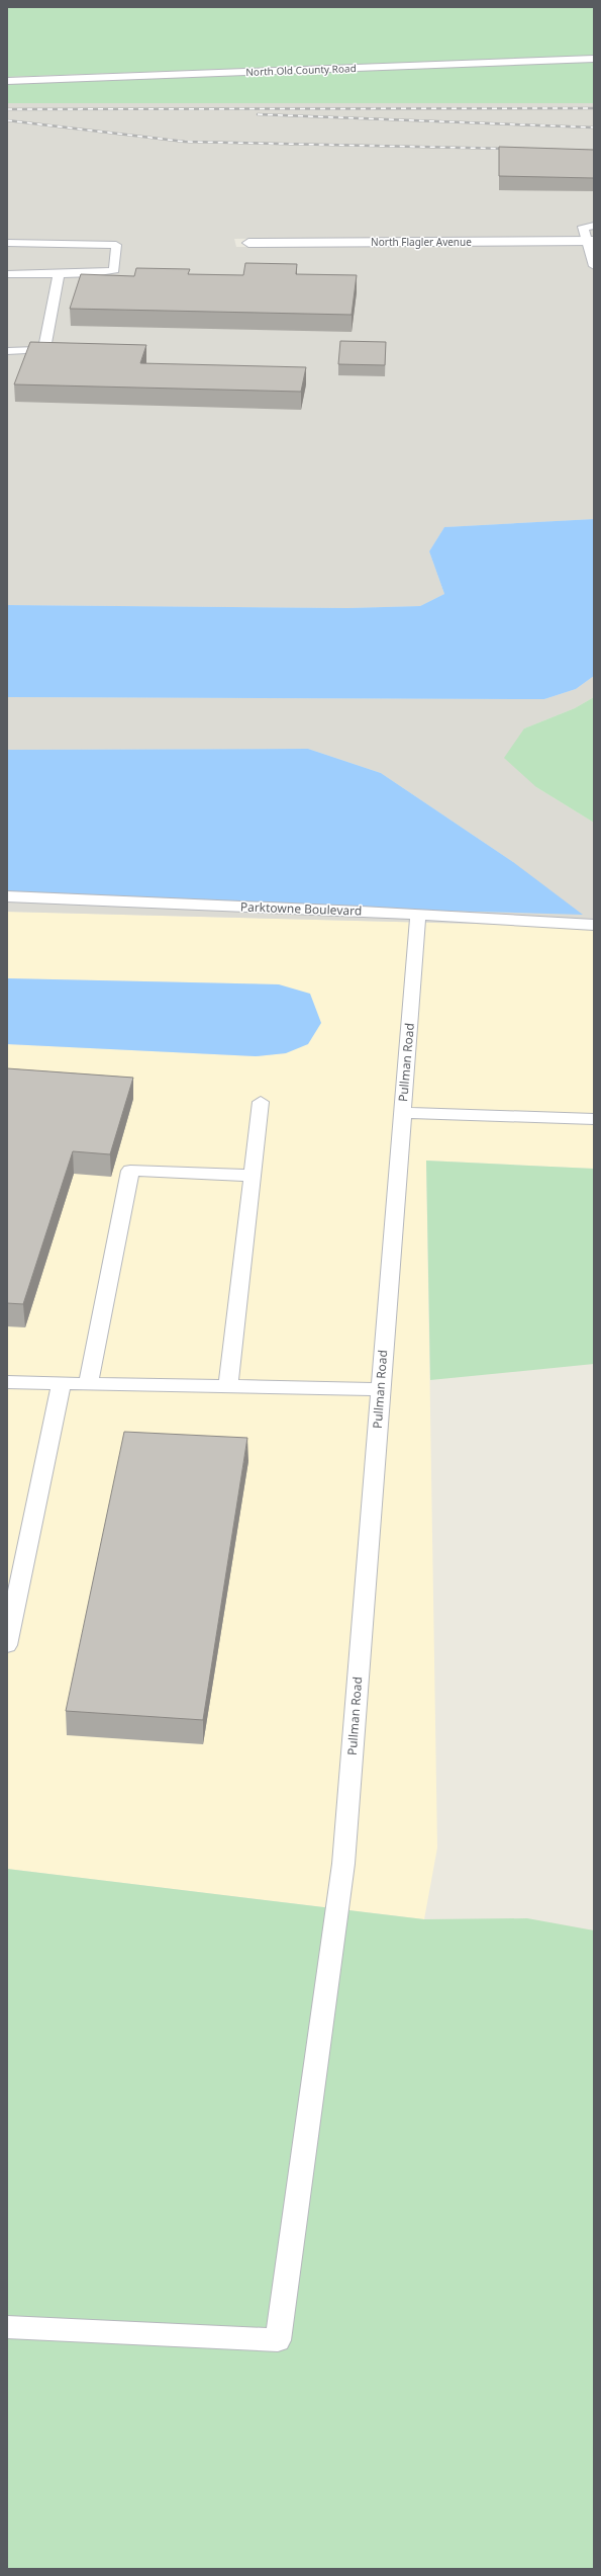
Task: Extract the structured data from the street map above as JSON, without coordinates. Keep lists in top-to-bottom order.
{
  "streets": {
    "street": ["North Old County Road", "North Flagler Avenue"],
    "lane": ["Parktowne Boulevard", "Pullman Road"]
  },
  "crossings": [
    ["Parktowne Boulevard", "Pullman Road"]
  ]
}
